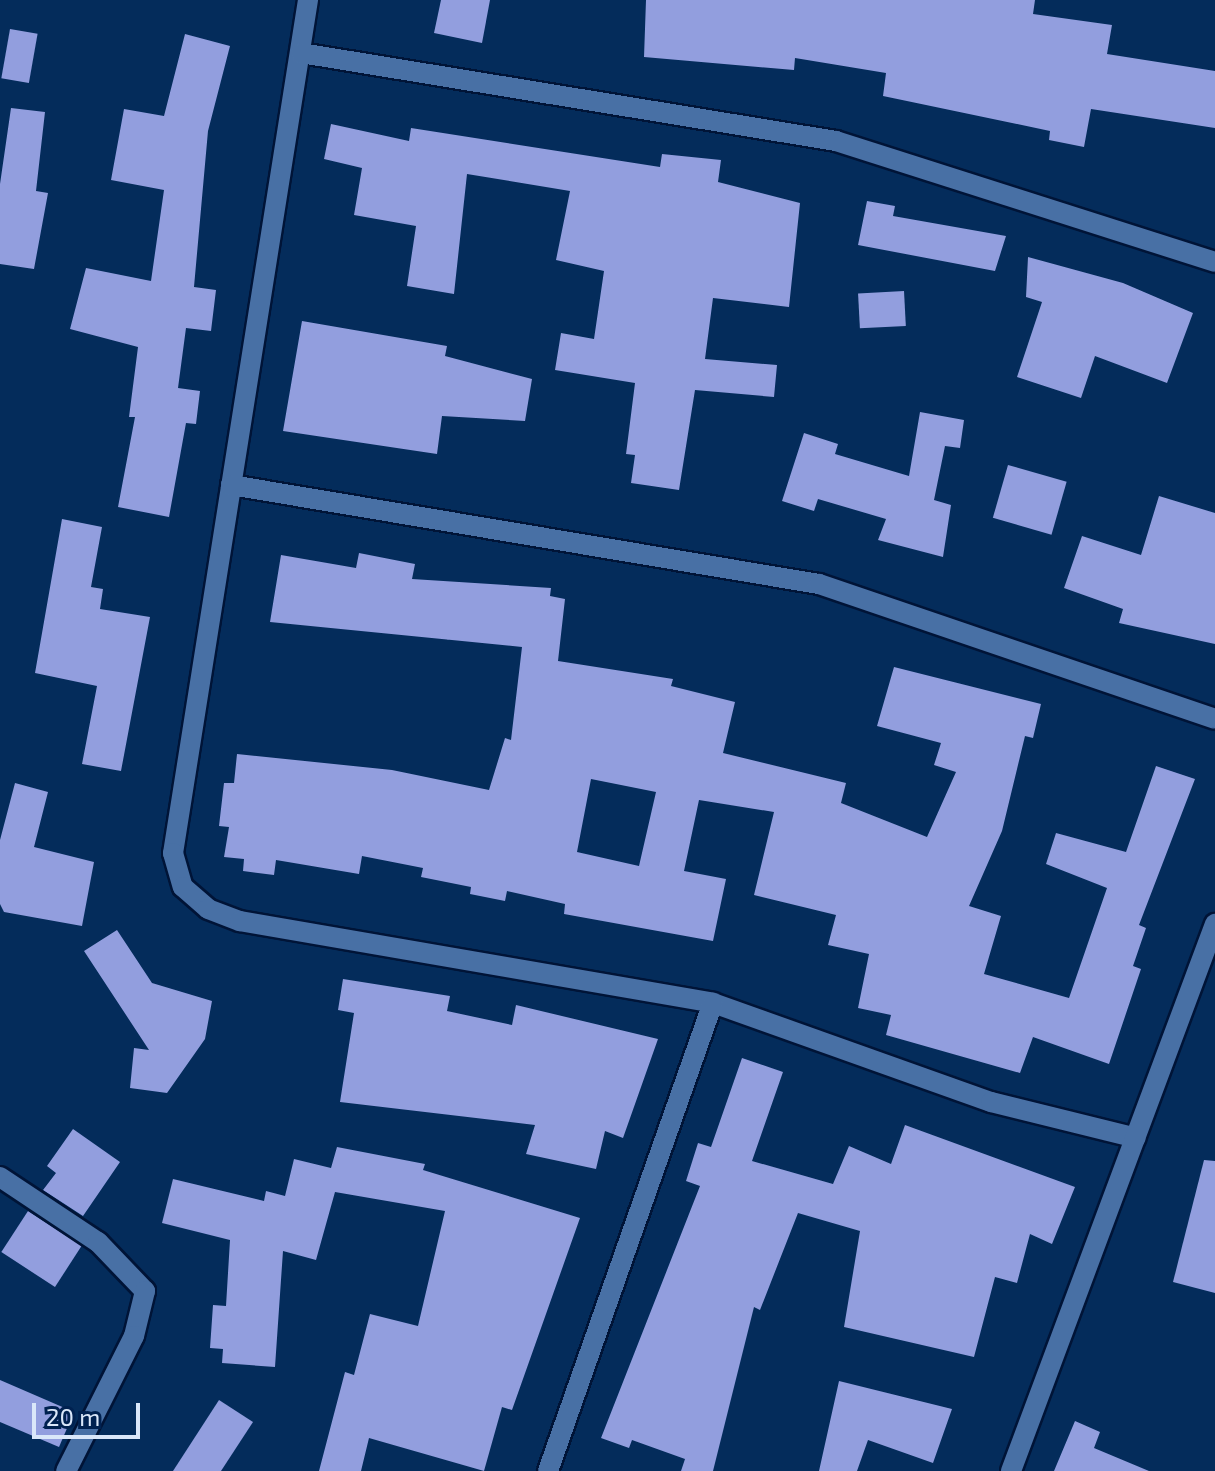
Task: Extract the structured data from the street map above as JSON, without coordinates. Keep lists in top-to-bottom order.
{
  "scale_bar": "20 m"
}
